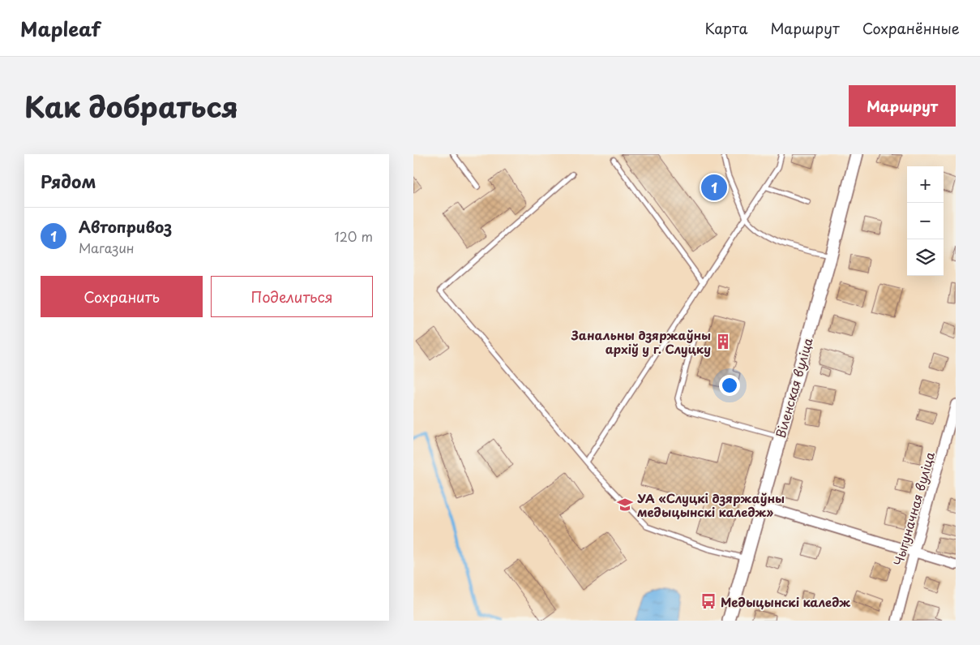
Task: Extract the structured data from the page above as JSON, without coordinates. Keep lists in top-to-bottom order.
{
  "streets": {
    "main road": ["Віленская вуліца"],
    "street": ["Чыгуначная вуліца"]
  },
  "places": {
    "building": ["Занальны дзяржаўны архіў у г. Слуцку"],
    "school or university": ["УА «Слуцкі дзяржаўны медыцынскі каледж»"],
    "bus stop": ["Медыцынскі каледж"]
  },
  "page": {
    "header": "Mapleaf",
    "nav": ["Карта", "Маршрут", "Сохранённые"],
    "title": "Как добраться",
    "buttons": [
      "Маршрут",
      ["Сохранить", "Поделиться"]
    ],
    "heading": "Рядом",
    "map_buttons": ["+", "−"],
    "pins": "1",
    "list": [
      {
        "mark": "1",
        "name": "Автопривоз",
        "note": "Магазин",
        "value": "120 m"
      }
    ]
  }
}
